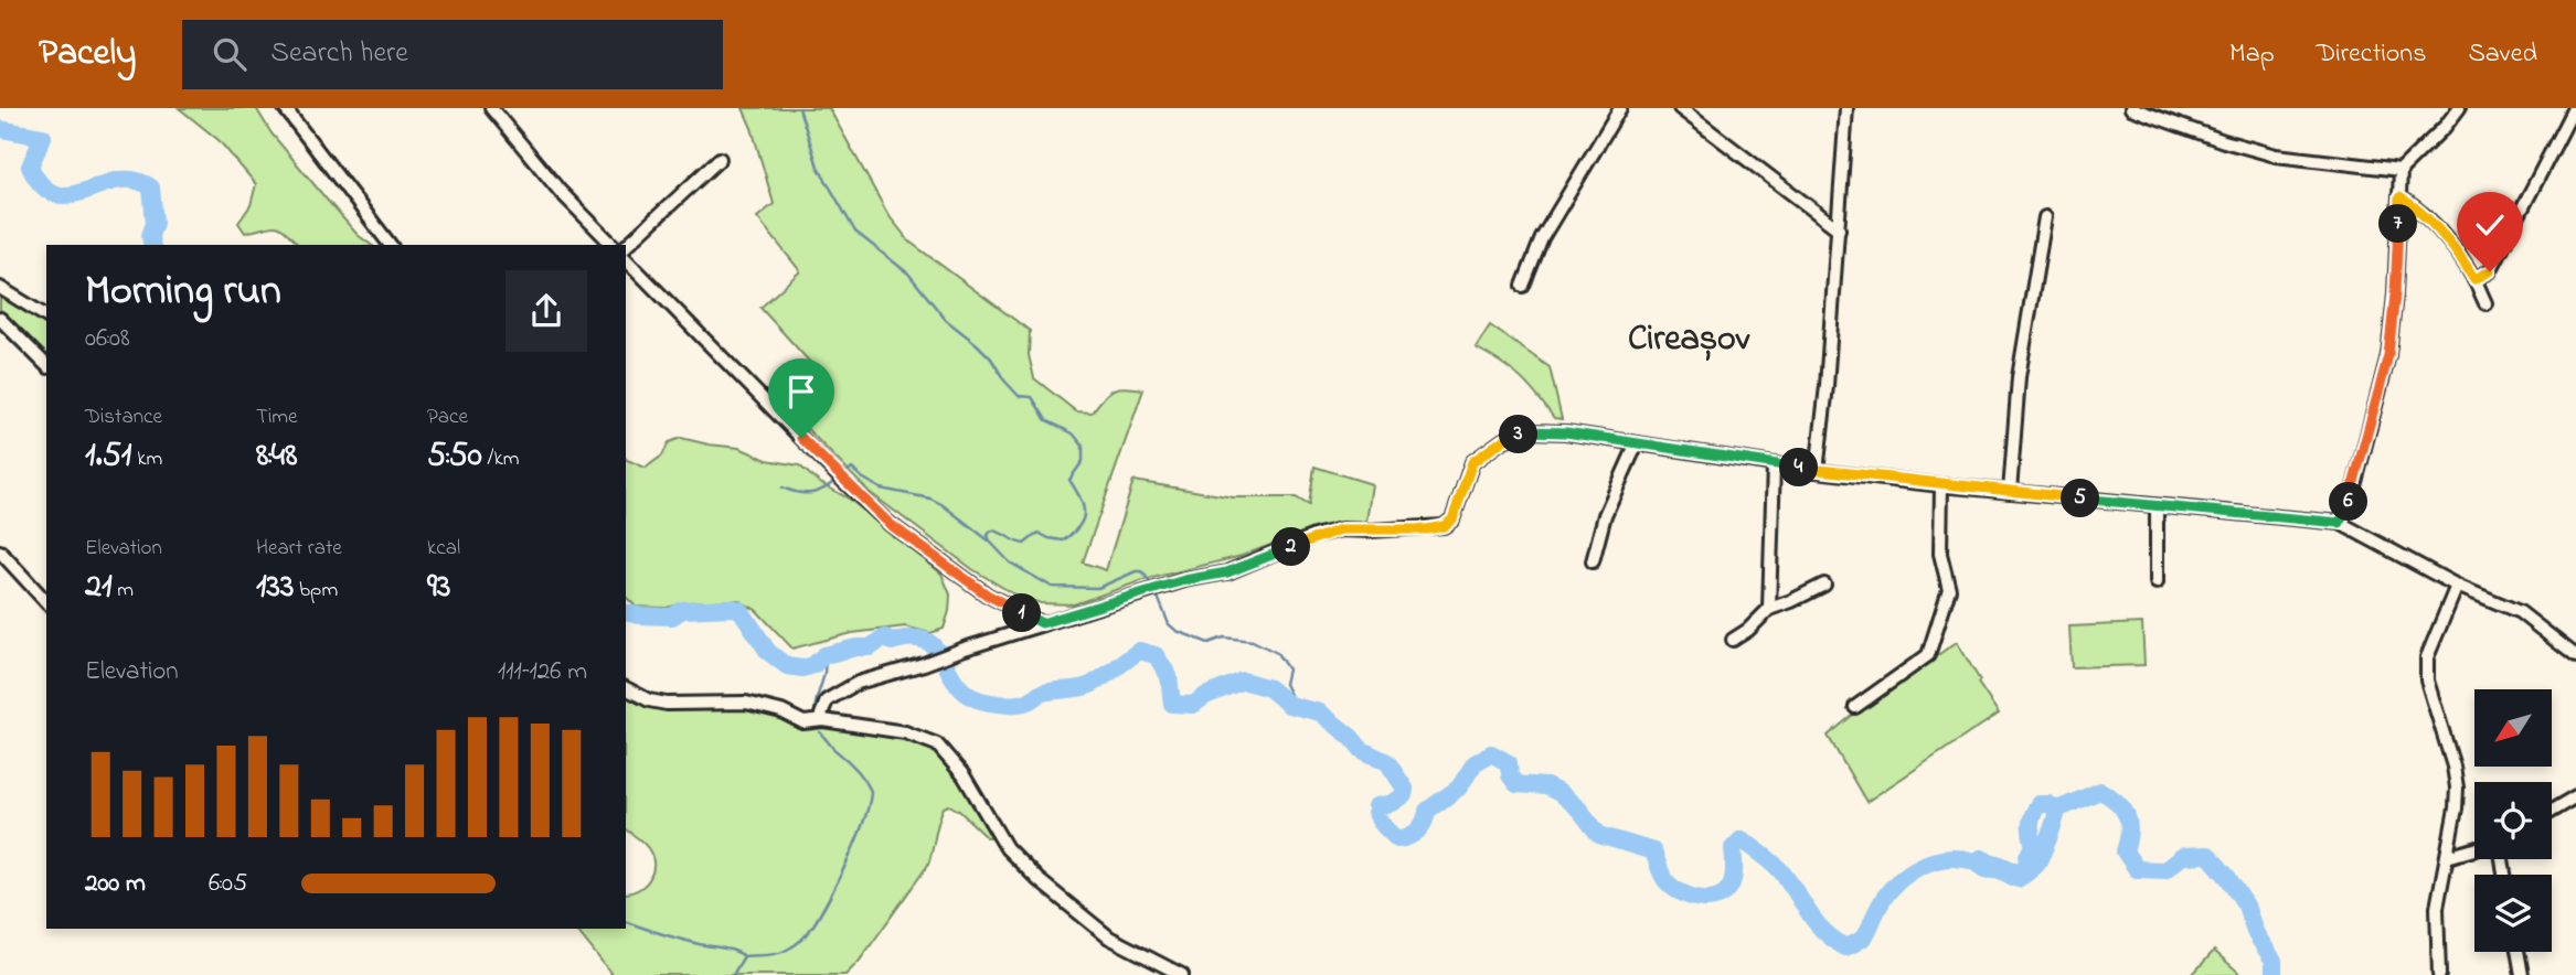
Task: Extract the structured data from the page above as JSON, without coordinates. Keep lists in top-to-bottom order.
{
  "districts": ["Cireașov"],
  "north": "bottom left",
  "page": {
    "header": "Pacely",
    "search": "Search here",
    "nav": ["Map", "Directions", "Saved"],
    "pins": [
      "7",
      "3",
      "4",
      "5",
      "6",
      "2",
      "1"
    ],
    "heading": ["Morning run", "06:08"],
    "stats": [
      ["Distance", "1.51 km"],
      ["Time", "8:48"],
      ["Pace", "5:50 /km"],
      ["Elevation", "21 m"],
      ["Heart rate", "133 bpm"],
      ["kcal", "93"]
    ],
    "chart": ["Elevation", "111–126 m"],
    "list": [
      {
        "name": "200 m",
        "note": "6:05"
      }
    ]
  }
}
